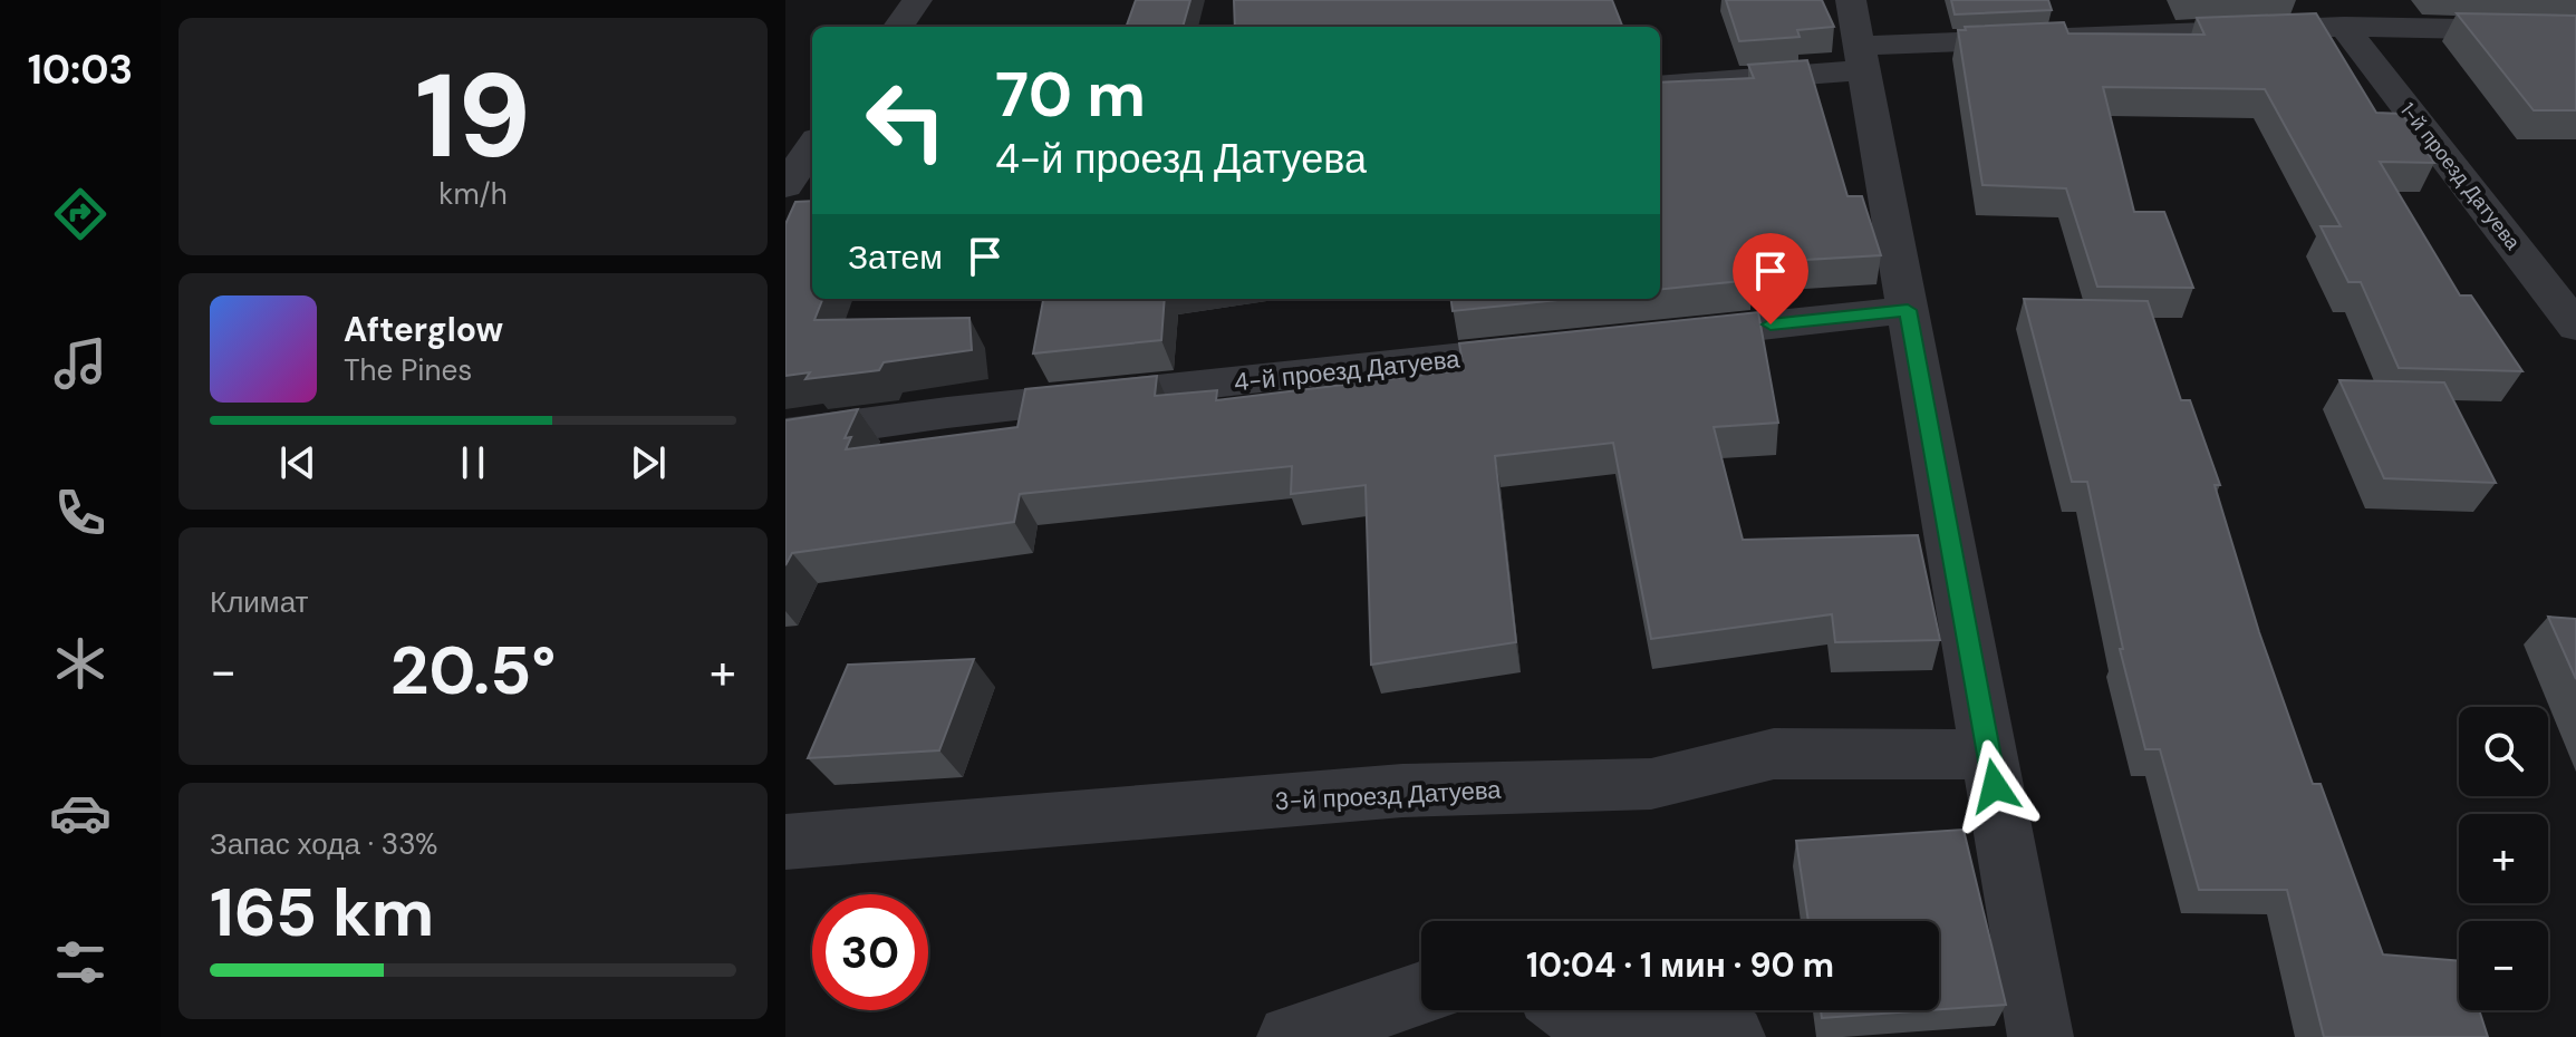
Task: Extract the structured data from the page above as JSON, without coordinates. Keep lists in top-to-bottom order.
{
  "streets": {
    "street": ["1-й проезд Датуева", "4-й проезд Датуева", "3-й проезд Датуева"]
  },
  "page": {
    "tabs": "10:03",
    "tile": [
      ["19", "km/h"],
      "Климат",
      ["Запас хода · 33%", "165 km"]
    ],
    "turn": ["70 m", "4-й проезд Датуева"],
    "then": "Затем",
    "song": ["Afterglow", "The Pines"],
    "heat": ["−", "20.5°", "+"],
    "map_buttons": ["+", "−"],
    "limit": "30",
    "trip": "10:04 · 1 мин · 90 m"
  }
}
